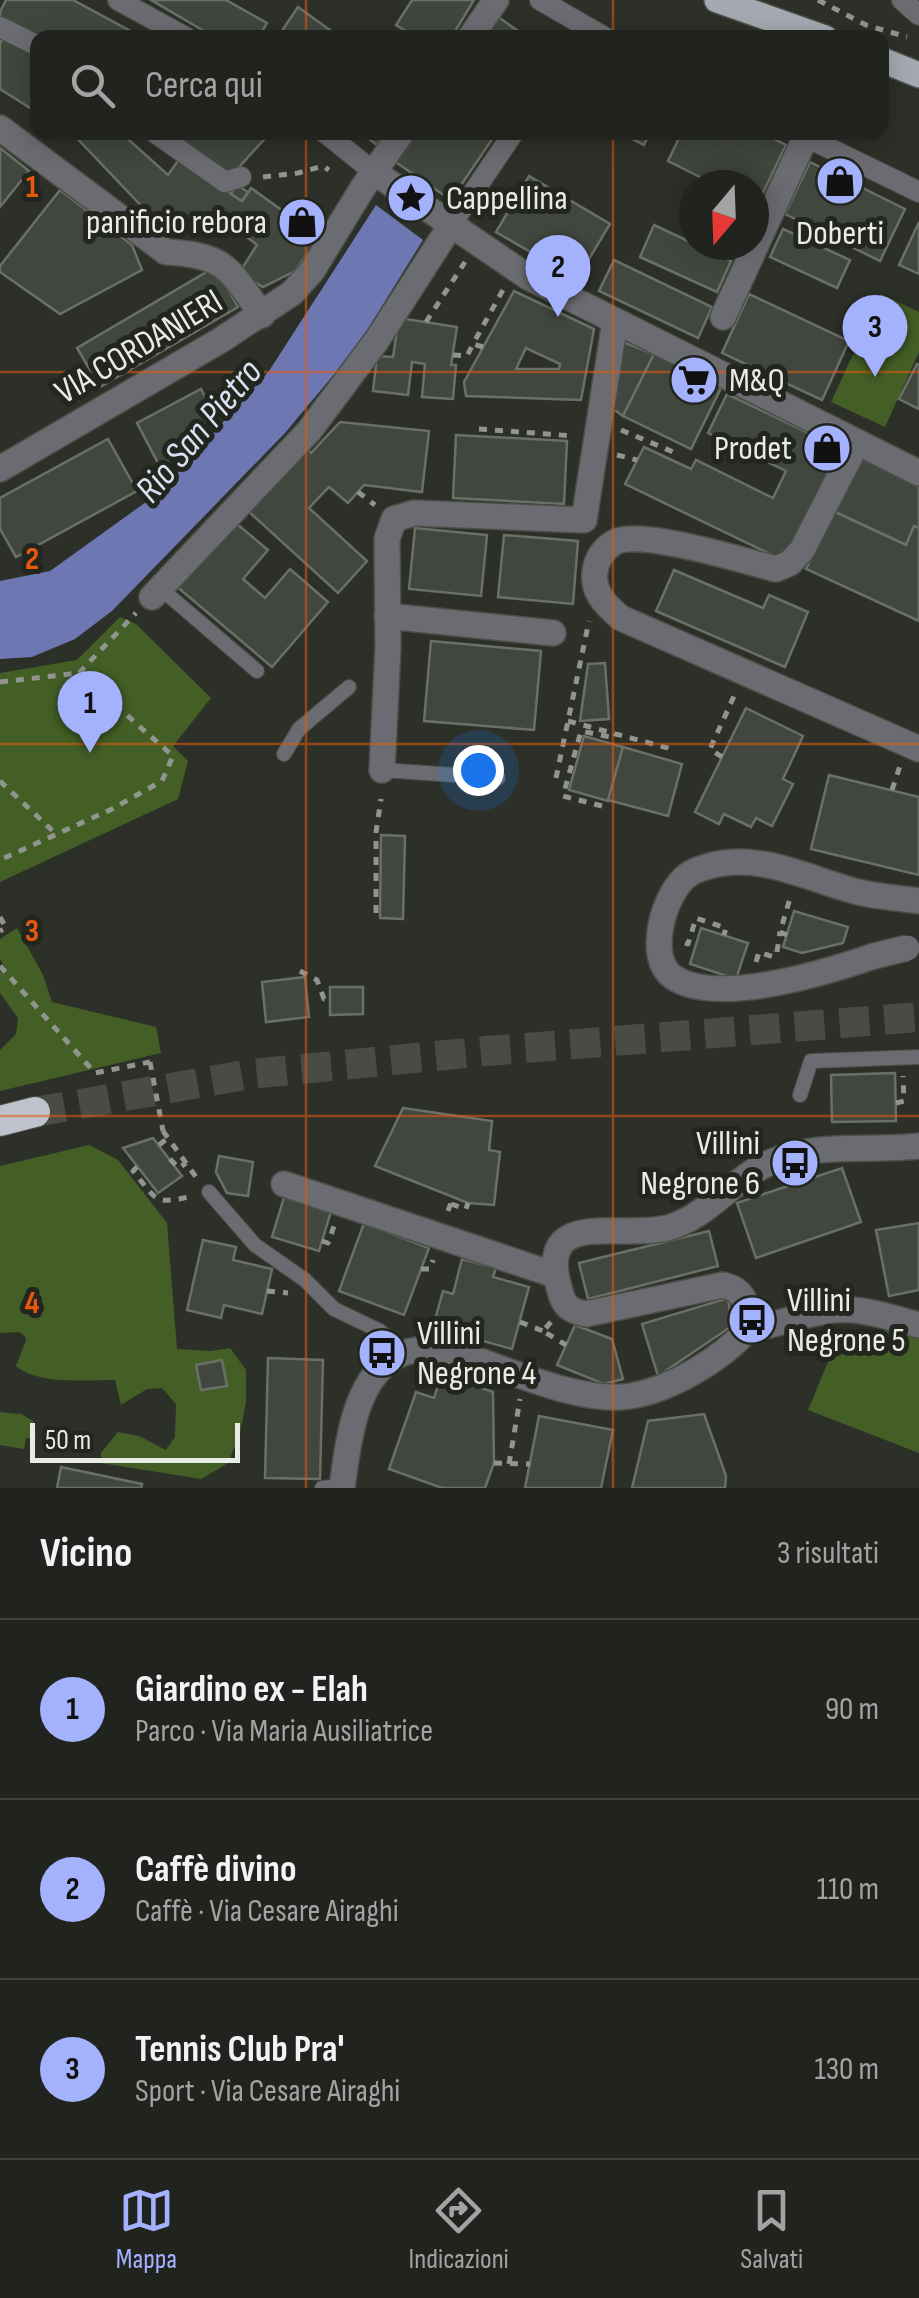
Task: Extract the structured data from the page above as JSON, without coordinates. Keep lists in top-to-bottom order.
{
  "streets": {
    "street": ["VIA CORDANIERI"]
  },
  "water": ["Rio San Pietro"],
  "places": {
    "shop": ["Doberti", "panificio rebora", "Prodet"],
    "place": ["Cappellina"],
    "supermarket": ["M&Q"],
    "bus stop": ["Villini Negrone 6", "Villini Negrone 5", "Villini Negrone 4"]
  },
  "scale_bar": "50 m",
  "north": "bottom",
  "page": {
    "search": "Cerca qui",
    "pins": ["2", "3", "1"],
    "scale": "50 m",
    "heading": ["Vicino", "3 risultati"],
    "list": [
      {
        "mark": "1",
        "name": "Giardino ex - Elah",
        "note": "Parco · Via Maria Ausiliatrice",
        "value": "90 m"
      },
      {
        "mark": "2",
        "name": "Caffè divino",
        "note": "Caffè · Via Cesare Airaghi",
        "value": "110 m"
      },
      {
        "mark": "3",
        "name": "Tennis Club Pra'",
        "note": "Sport · Via Cesare Airaghi",
        "value": "130 m"
      }
    ],
    "nav": ["Mappa", "Indicazioni", "Salvati"]
  },
  "grid": {
    "rows": [
      "1",
      "2",
      "3",
      "4"
    ]
  }
}
